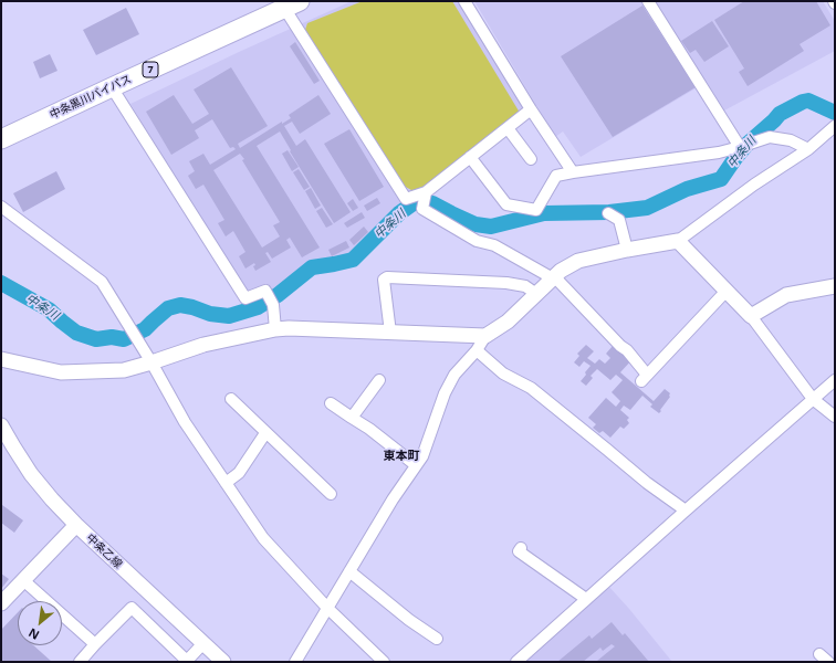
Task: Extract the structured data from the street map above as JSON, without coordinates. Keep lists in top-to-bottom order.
{
  "streets": {
    "highway": ["7", "中条黒川バイパス"],
    "street": ["中条乙線"]
  },
  "districts": ["東本町"],
  "water": ["中条川"],
  "north": "bottom left"
}
